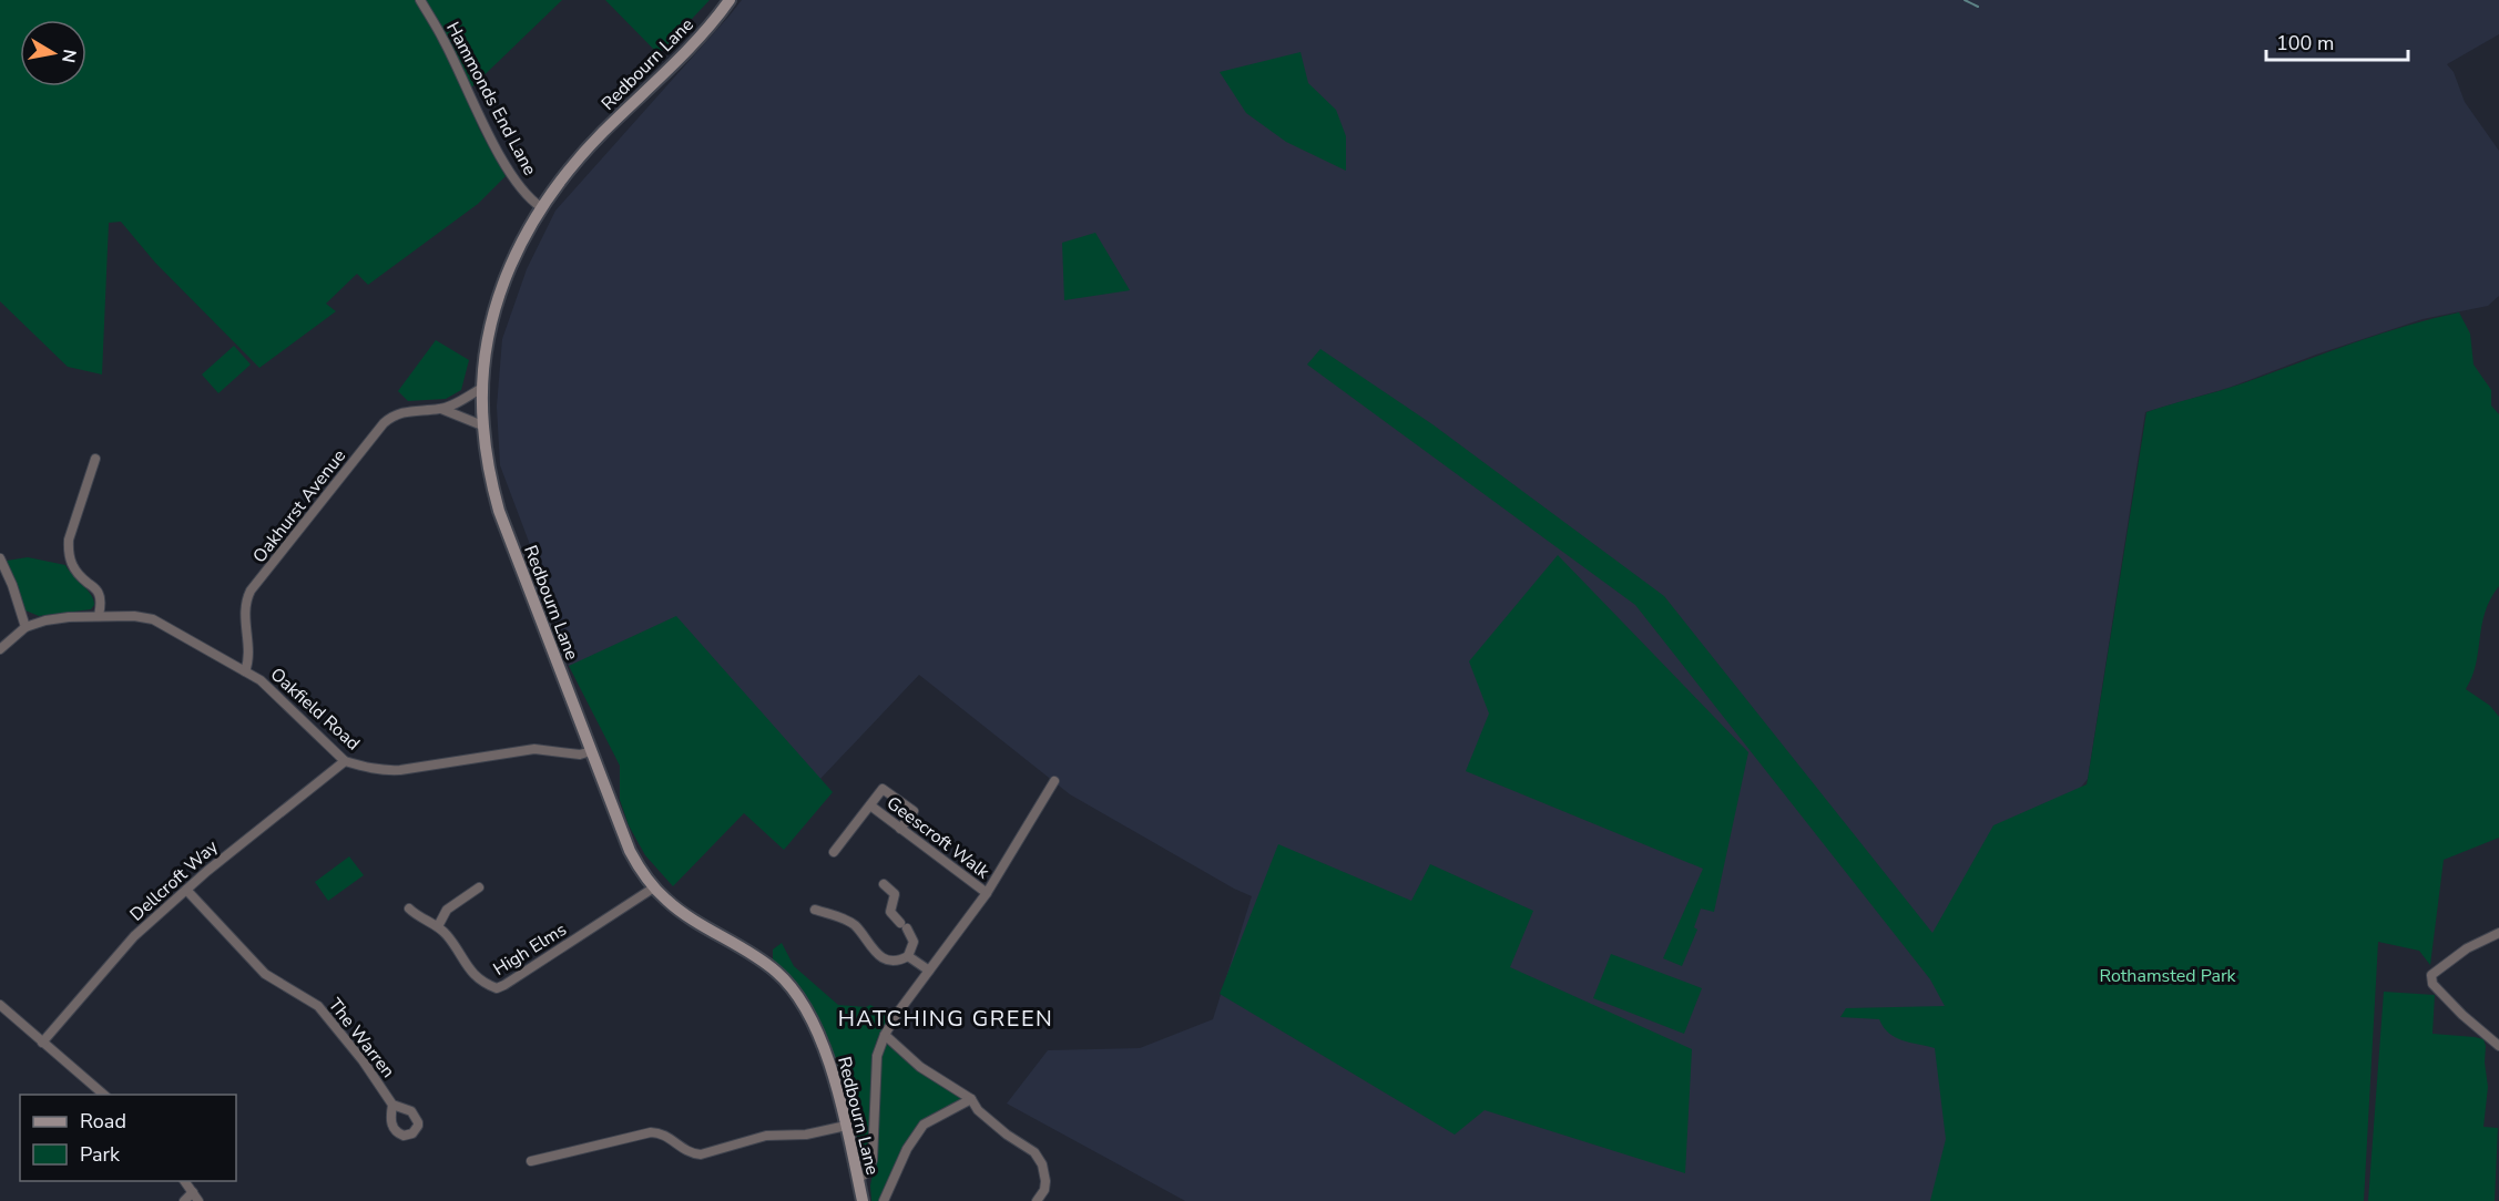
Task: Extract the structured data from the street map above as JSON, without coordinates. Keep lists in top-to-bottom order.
{
  "streets": {
    "main road": ["Redbourn Lane"],
    "street": [
      "Hammonds End Lane",
      "Oakhurst Avenue",
      "Oakfield Road",
      "Geescroft Walk",
      "Dellcroft Way",
      "High Elms",
      "The Warren"
    ]
  },
  "crossings": [
    ["Redbourn Lane", "Hammonds End Lane"],
    ["Redbourn Lane", "Oakhurst Avenue"],
    ["Redbourn Lane", "Oakfield Road"],
    ["Redbourn Lane", "High Elms"],
    ["Oakhurst Avenue", "Oakfield Road"],
    ["Oakfield Road", "Dellcroft Way"],
    ["Dellcroft Way", "The Warren"]
  ],
  "districts": ["HATCHING GREEN"],
  "parks": ["Rothamsted Park"],
  "legend": ["Road", "Park"],
  "scale_bar": "100 m",
  "north": "right"
}
